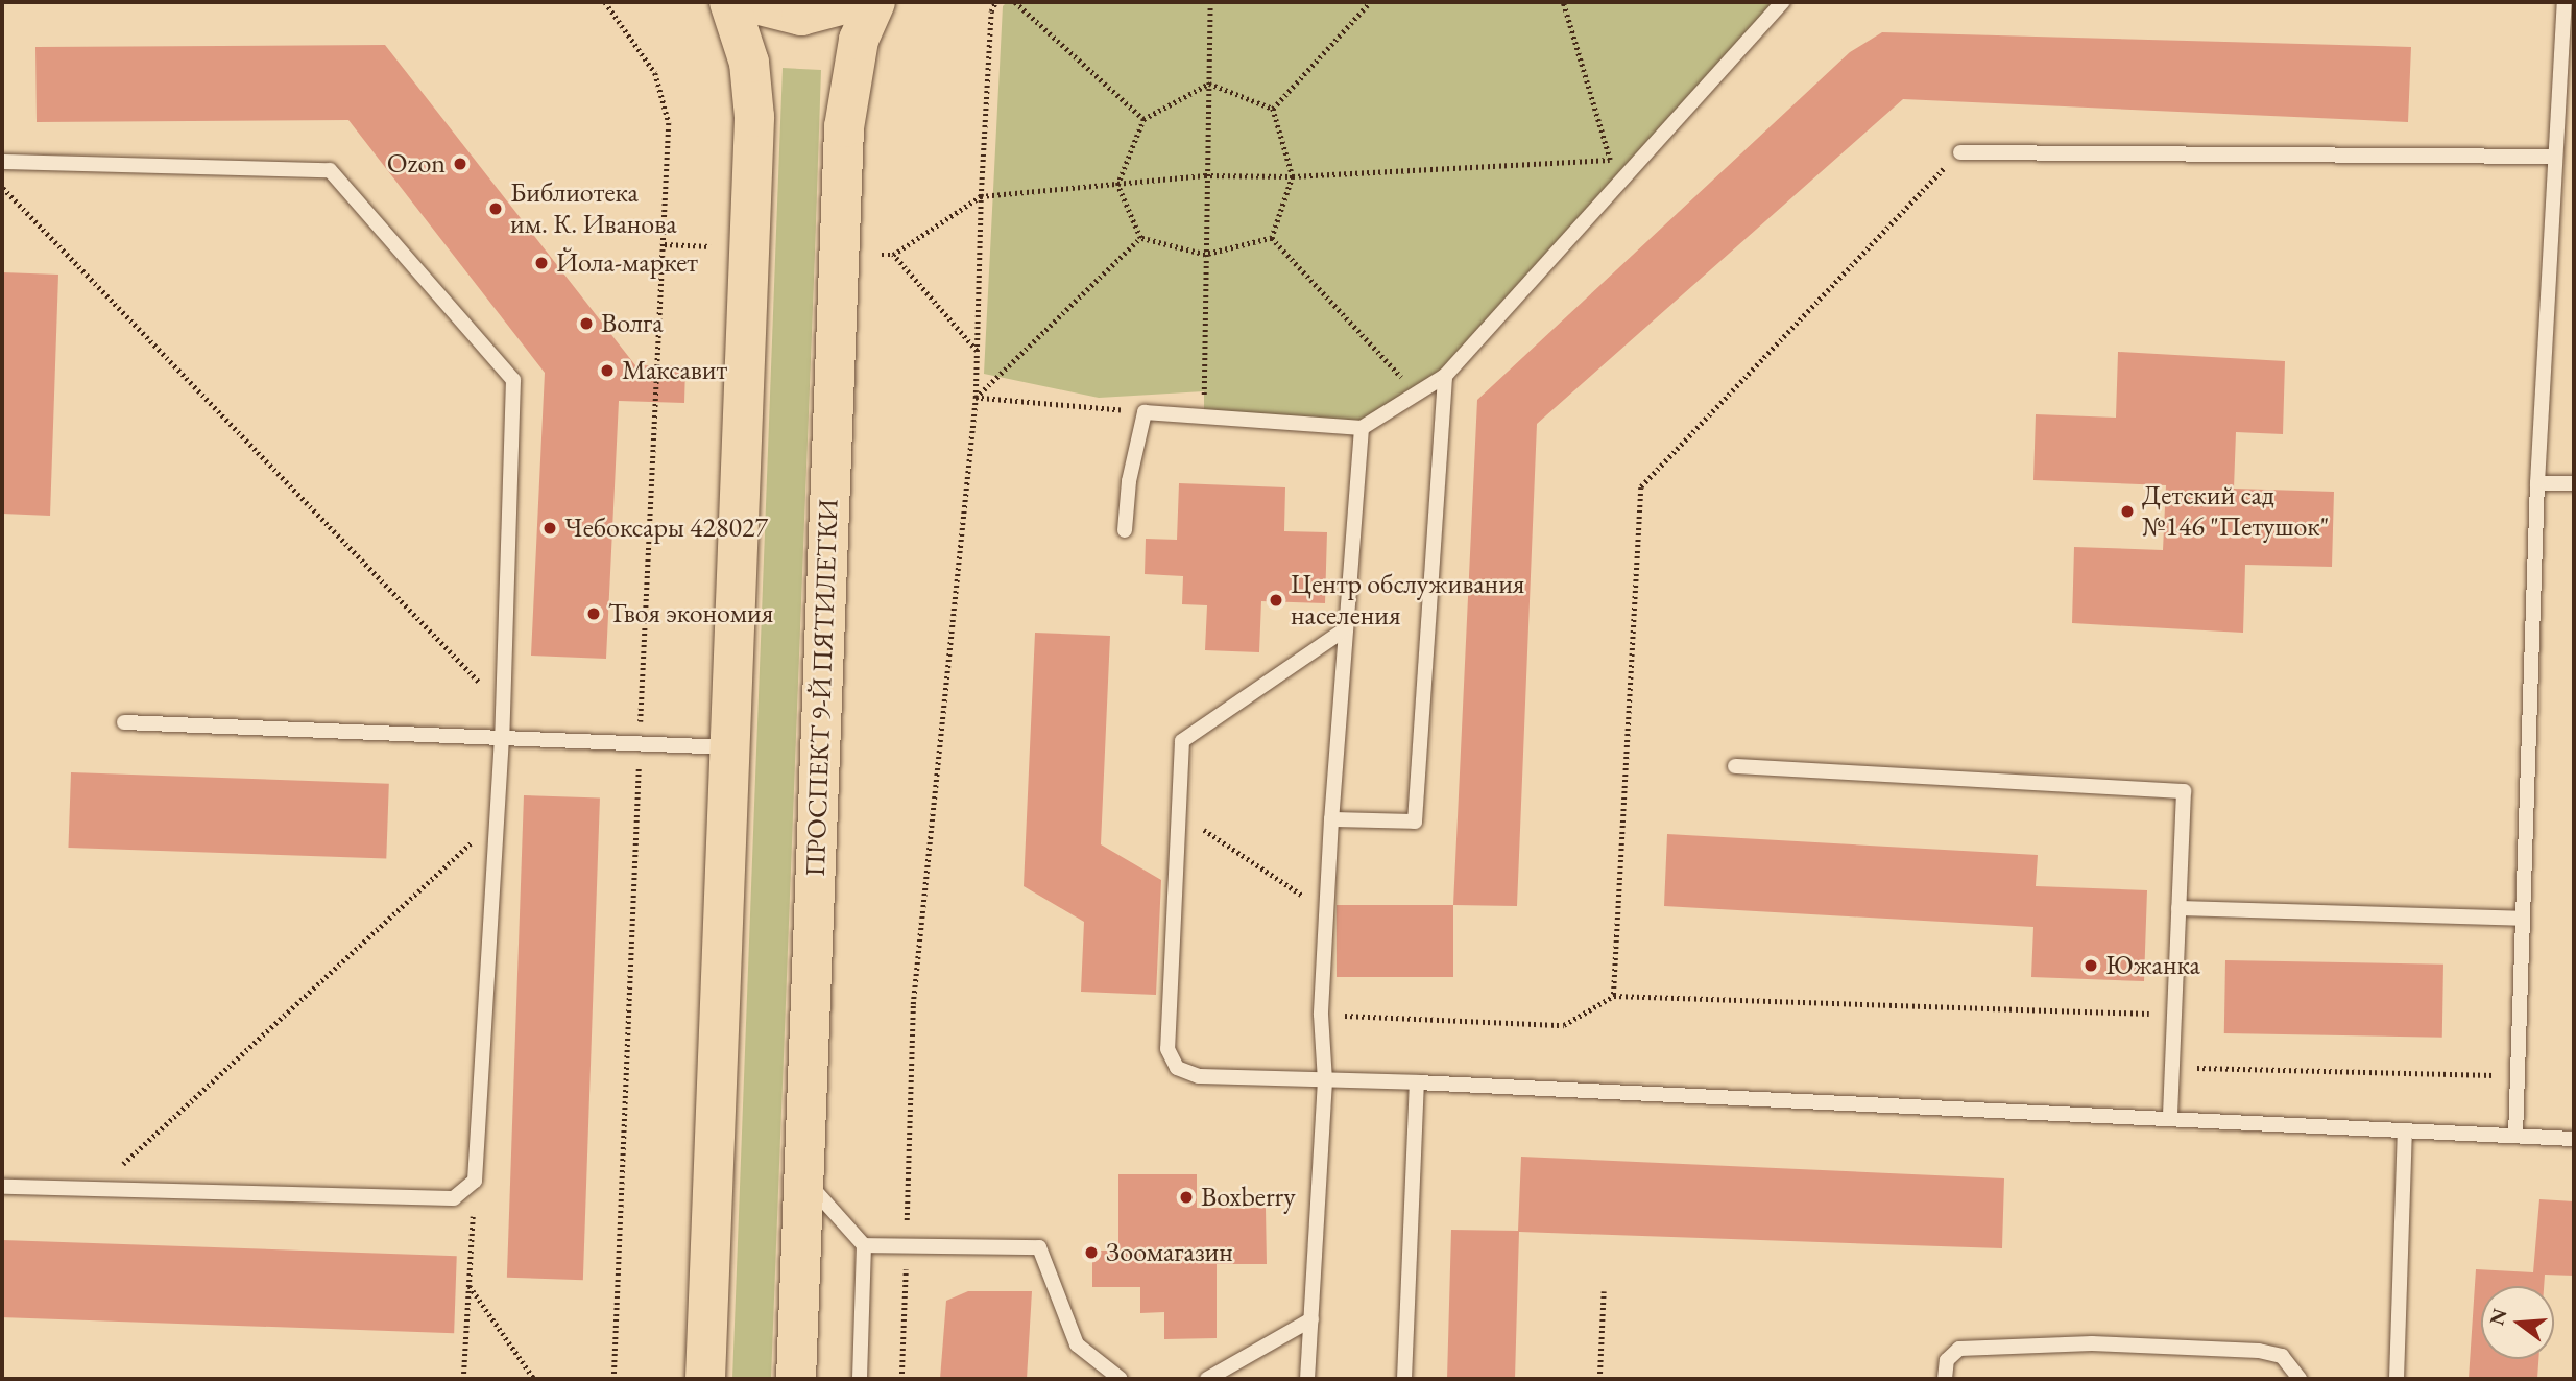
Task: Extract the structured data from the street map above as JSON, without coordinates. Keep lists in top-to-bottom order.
{
  "streets": {
    "main road": ["ПРОСПЕКТ 9-Й ПЯТИЛЕТКИ"]
  },
  "places": [
    "Ozon",
    "Библиотека им. К. Иванова",
    "Йола-маркет",
    "Волга",
    "Максавит",
    "Детский сад №146 \"Петушок\"",
    "Чебоксары 428027",
    "Центр обслуживания населения",
    "Твоя экономия",
    "Южанка",
    "Boxberry",
    "Зоомагазин"
  ],
  "north": "left"
}
